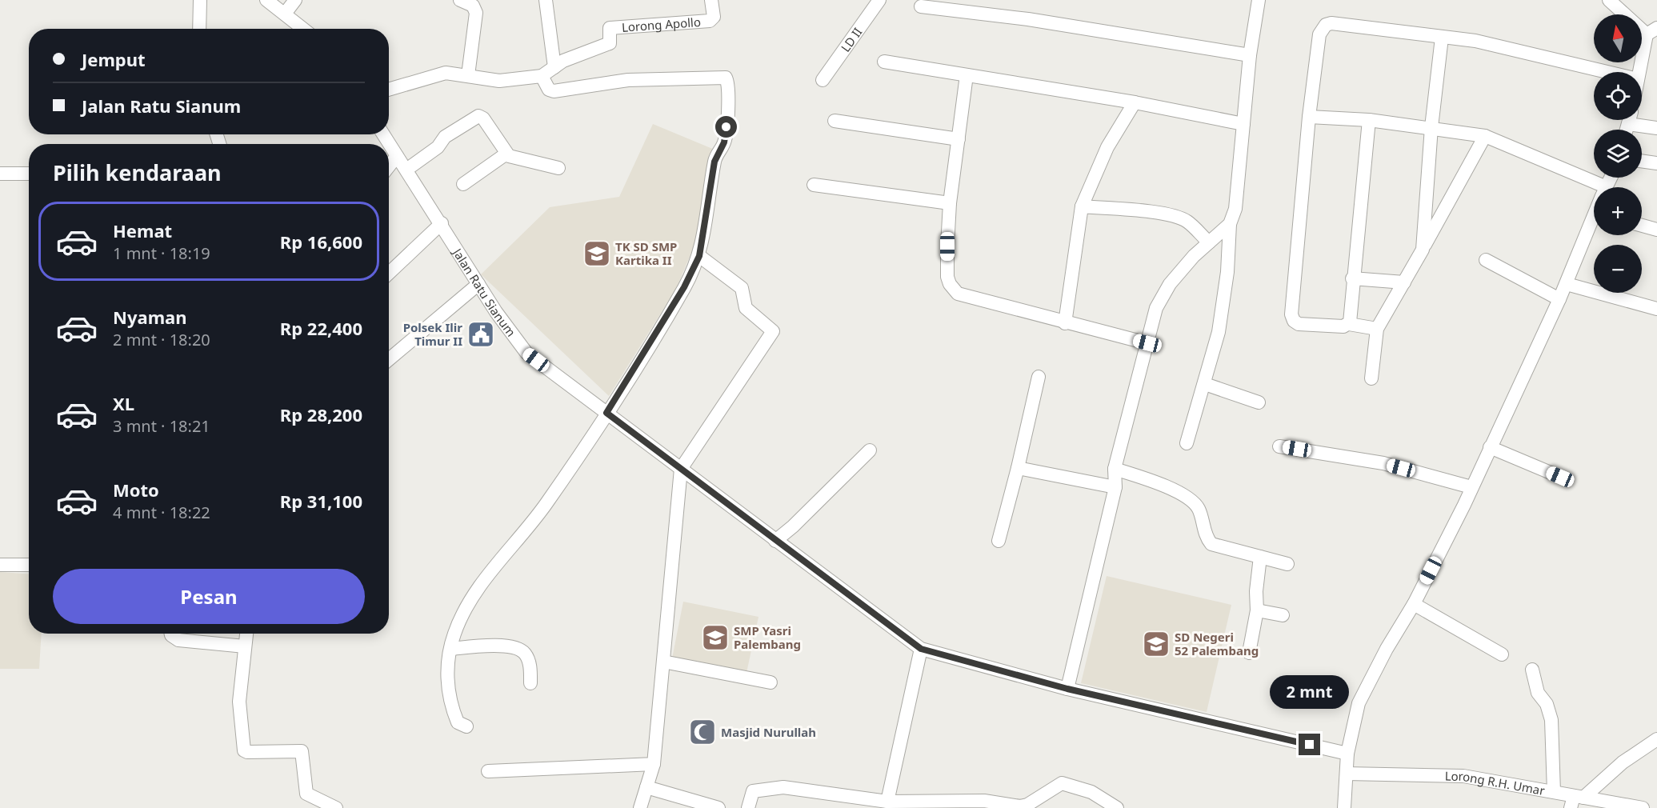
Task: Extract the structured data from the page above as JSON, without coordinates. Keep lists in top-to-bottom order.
{
  "streets": {
    "street": [
      "Lorong Apollo",
      "LD II",
      "Jalan Ratu Sianum",
      "Lorong R.H. Umar"
    ]
  },
  "places": {
    "school or university": ["TK SD SMP Kartika II", "SMP Yasri Palembang", "SD Negeri 52 Palembang"],
    "public building": ["Polsek Ilir Timur II"],
    "mosque": ["Masjid Nurullah"]
  },
  "north": "top",
  "page": {
    "map_buttons": ["+", "−"],
    "banner": ["Jemput", "Jalan Ratu Sianum"],
    "heading": "Pilih kendaraan",
    "list": [
      {
        "name": "Hemat",
        "note": "1 mnt · 18:19",
        "value": "Rp 16,600"
      },
      {
        "name": "Nyaman",
        "note": "2 mnt · 18:20",
        "value": "Rp 22,400"
      },
      {
        "name": "XL",
        "note": "3 mnt · 18:21",
        "value": "Rp 28,200"
      },
      {
        "name": "Moto",
        "note": "4 mnt · 18:22",
        "value": "Rp 31,100"
      }
    ],
    "buttons": "Pesan",
    "bubble": "2 mnt"
  }
}
